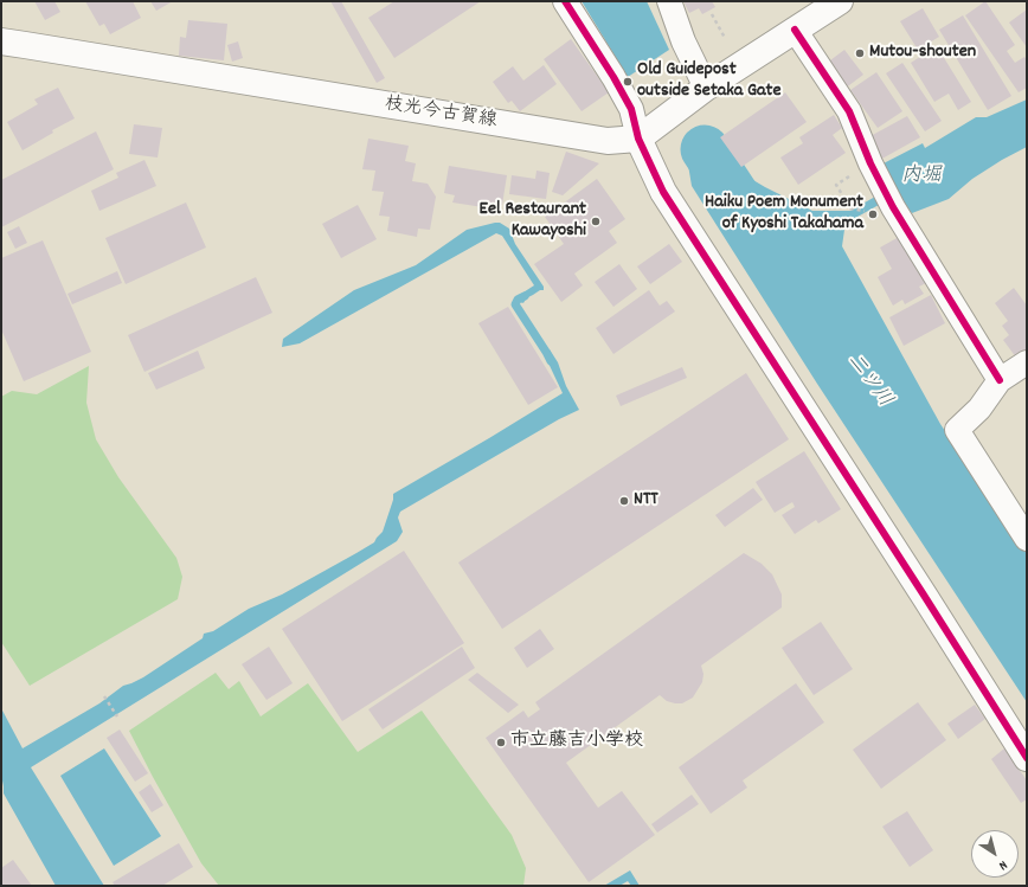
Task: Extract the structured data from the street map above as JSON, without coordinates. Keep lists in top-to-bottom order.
{
  "streets": {
    "main road": ["枝光今古賀線"]
  },
  "water": ["内堀", "二ツ川"],
  "places": [
    "Mutou-shouten",
    "Old Guidepost outside Setaka Gate",
    "Haiku Poem Monument of Kyoshi Takahama",
    "Eel Restaurant Kawayoshi",
    "NTT",
    "市立藤吉小学校"
  ],
  "north": "bottom right"
}
